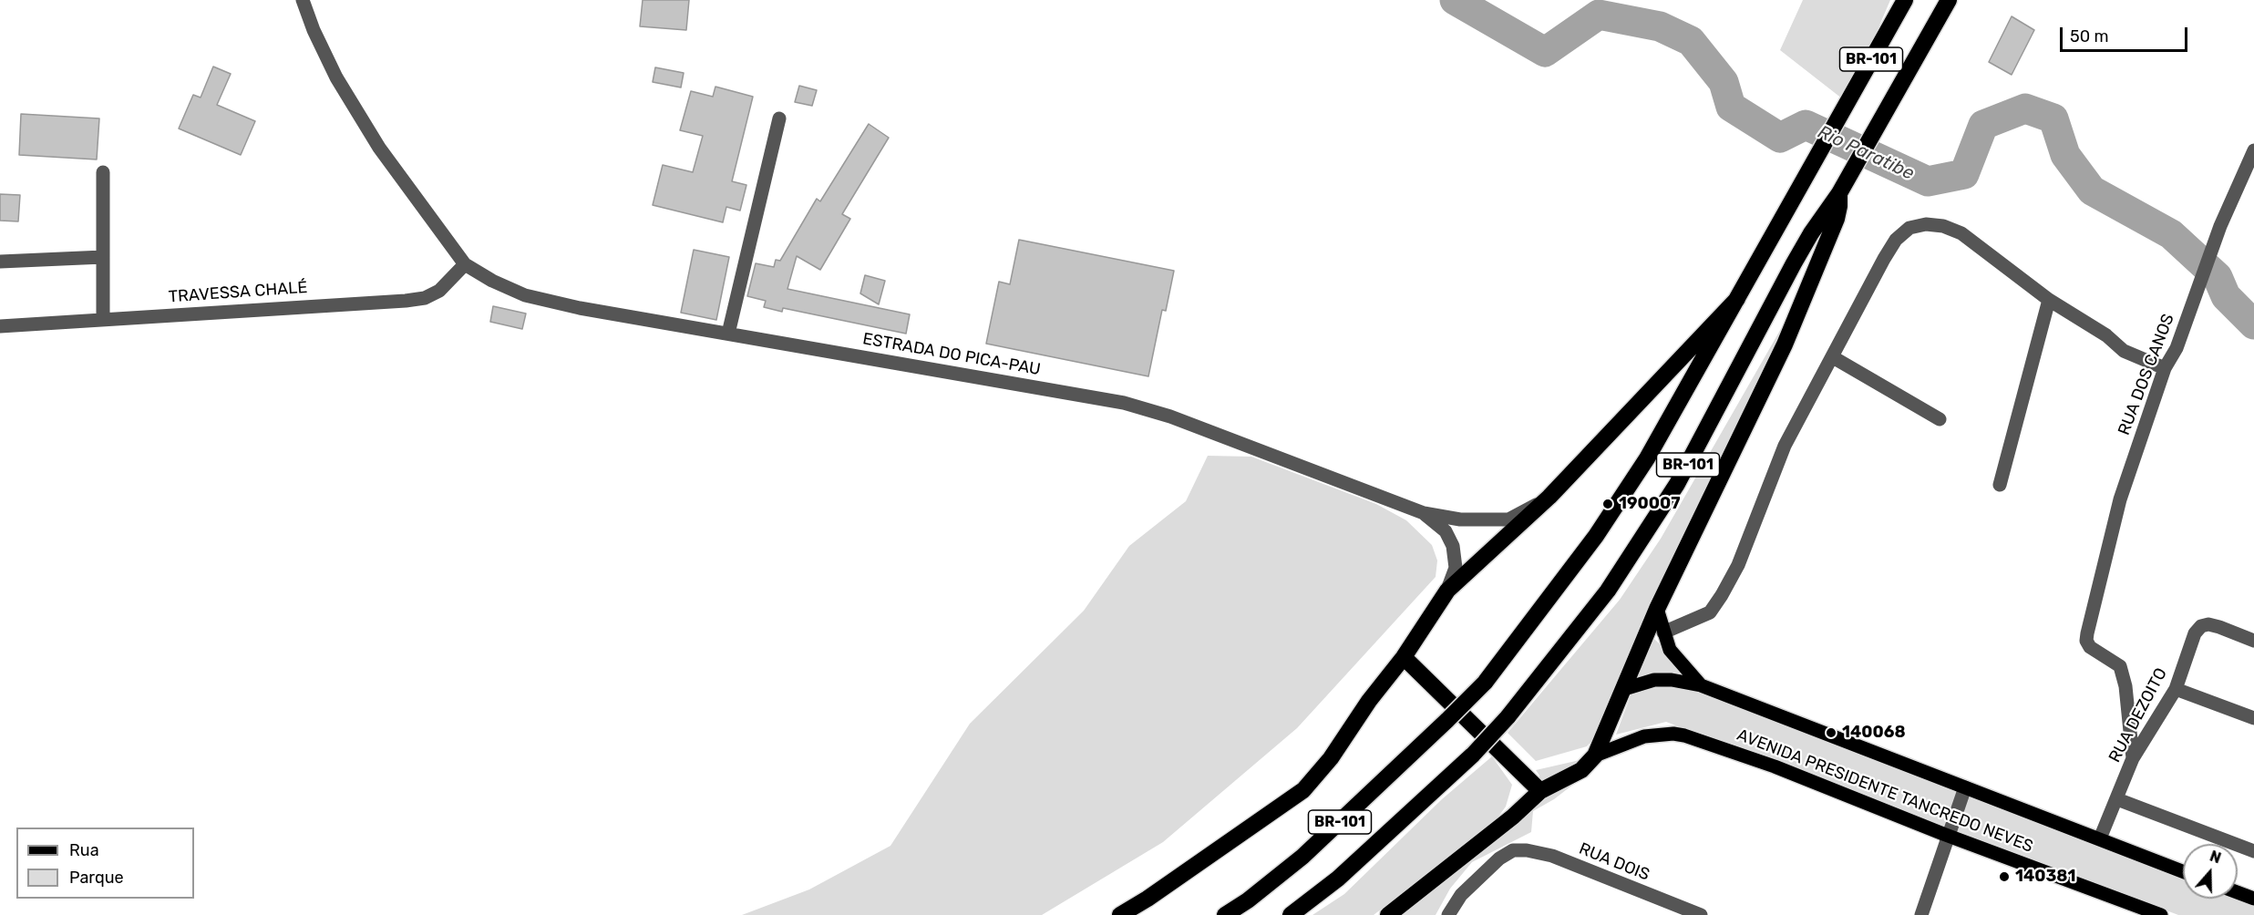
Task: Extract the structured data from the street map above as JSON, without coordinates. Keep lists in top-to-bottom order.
{
  "streets": {
    "highway": ["BR-101"],
    "main road": ["AVENIDA PRESIDENTE TANCREDO NEVES"],
    "street": [
      "TRAVESSA CHALÉ",
      "ESTRADA DO PICA-PAU",
      "RUA DOS CANOS",
      "RUA DEZOITO",
      "RUA DOIS"
    ]
  },
  "crossings": [
    ["BR-101", "AVENIDA PRESIDENTE TANCREDO NEVES"],
    ["TRAVESSA CHALÉ", "ESTRADA DO PICA-PAU"],
    ["RUA DOS CANOS", "RUA DEZOITO"],
    ["RUA DEZOITO", "AVENIDA PRESIDENTE TANCREDO NEVES"]
  ],
  "water": ["Rio Paratibe"],
  "places": ["190007", "140068", "140381"],
  "legend": ["Rua", "Parque"],
  "scale_bar": "50 m",
  "north": "top"
}
